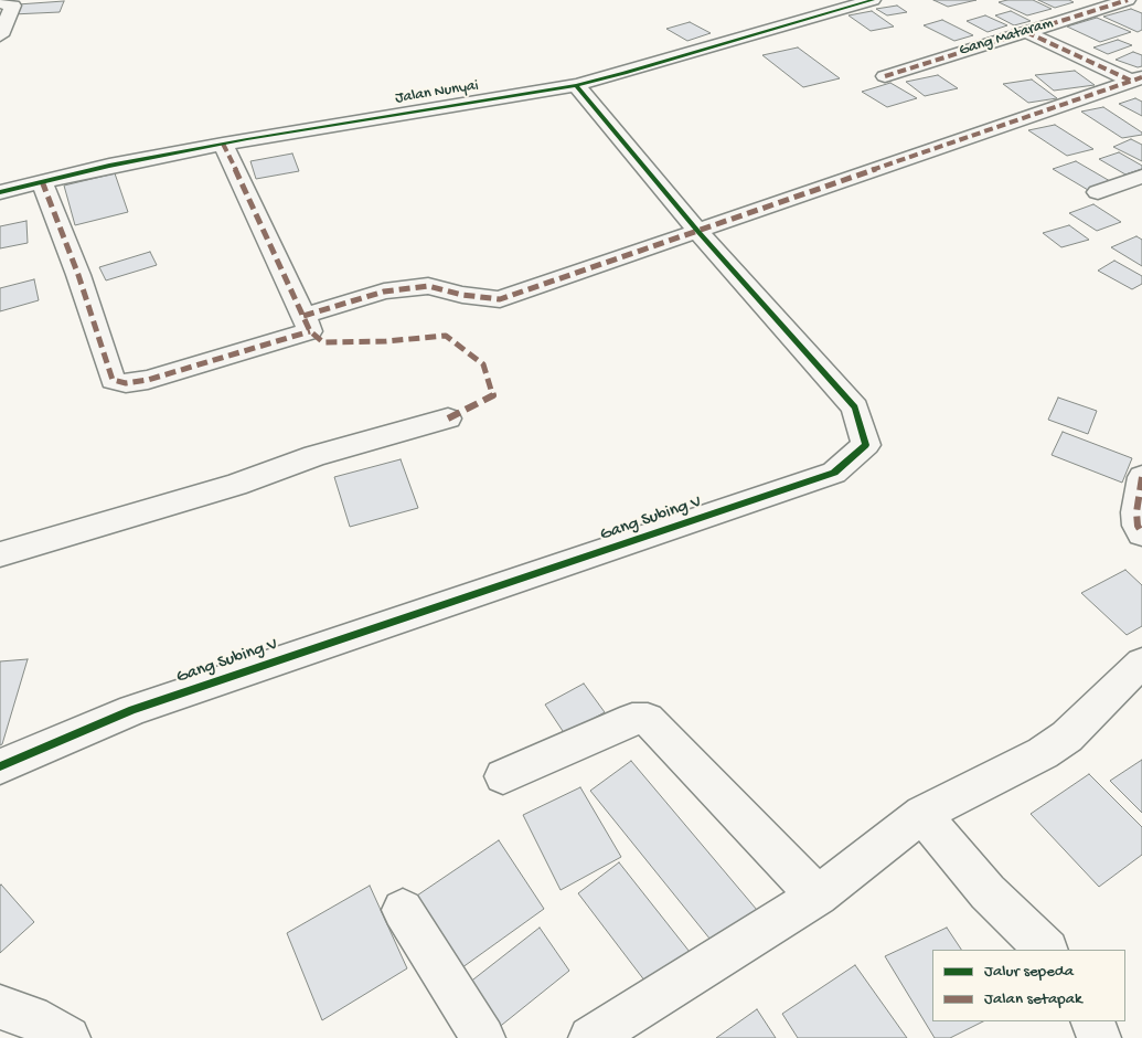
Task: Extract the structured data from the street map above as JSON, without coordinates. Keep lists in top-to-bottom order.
{
  "streets": {
    "street": ["Gang Mataram", "Jalan Nunyai", "Gang Subing V"]
  },
  "crossings": [
    ["Jalan Nunyai", "Gang Subing V"]
  ],
  "legend": ["Jalur sepeda", "Jalan setapak"]
}
